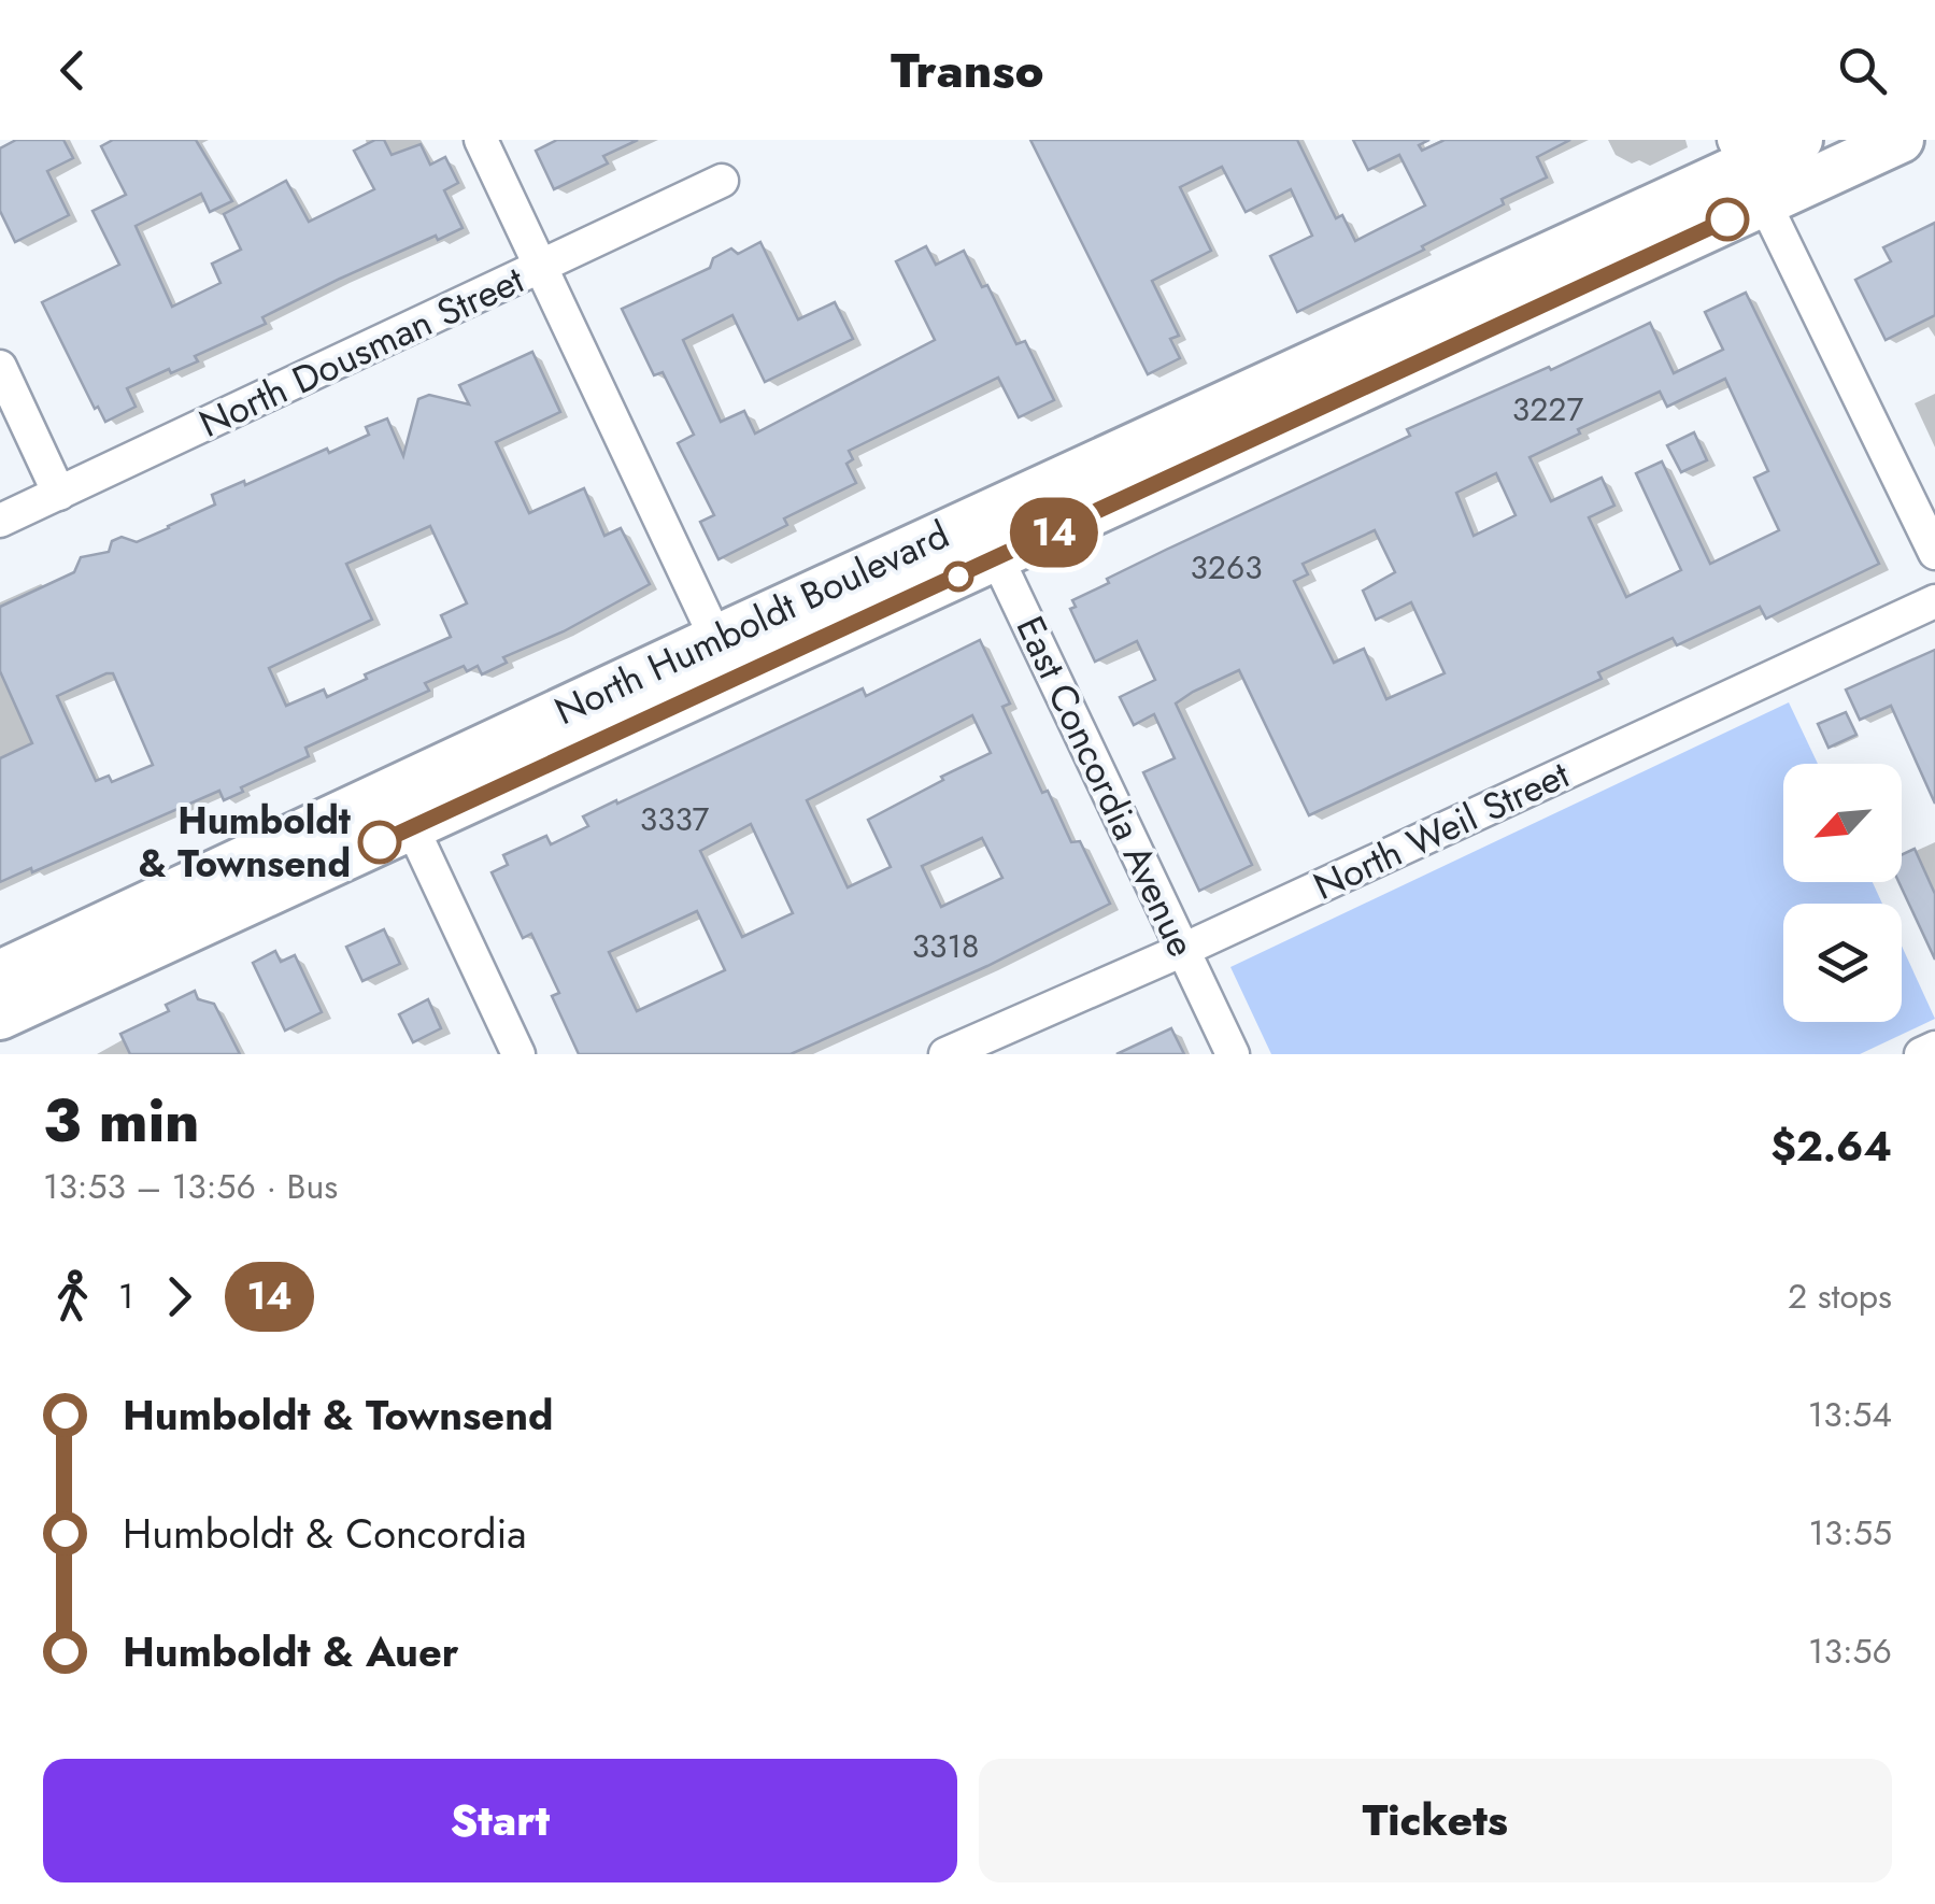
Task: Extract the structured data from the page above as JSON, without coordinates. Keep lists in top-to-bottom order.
{
  "streets": {
    "main road": ["North Humboldt Boulevard"],
    "street": ["North Dousman Street", "East Concordia Avenue", "North Weil Street"]
  },
  "crossings": [
    ["North Humboldt Boulevard", "East Concordia Avenue"],
    ["East Concordia Avenue", "North Weil Street"]
  ],
  "places": ["Humboldt & Townsend"],
  "lines": ["bus line 14"],
  "house_numbers": [
    "3227",
    "3263",
    "3337",
    "3318"
  ],
  "north": "bottom left",
  "page": {
    "header": "Transo",
    "on_map": "14",
    "heading": ["3 min", "13:53 – 13:56 · Bus", "$2.64"],
    "legs": ["1", "14", "2 stops"],
    "list": [
      {
        "name": "Humboldt & Townsend",
        "value": "13:54"
      },
      {
        "name": "Humboldt & Concordia",
        "value": "13:55"
      },
      {
        "name": "Humboldt & Auer",
        "value": "13:56"
      }
    ],
    "buttons": ["Start", "Tickets"]
  }
}
